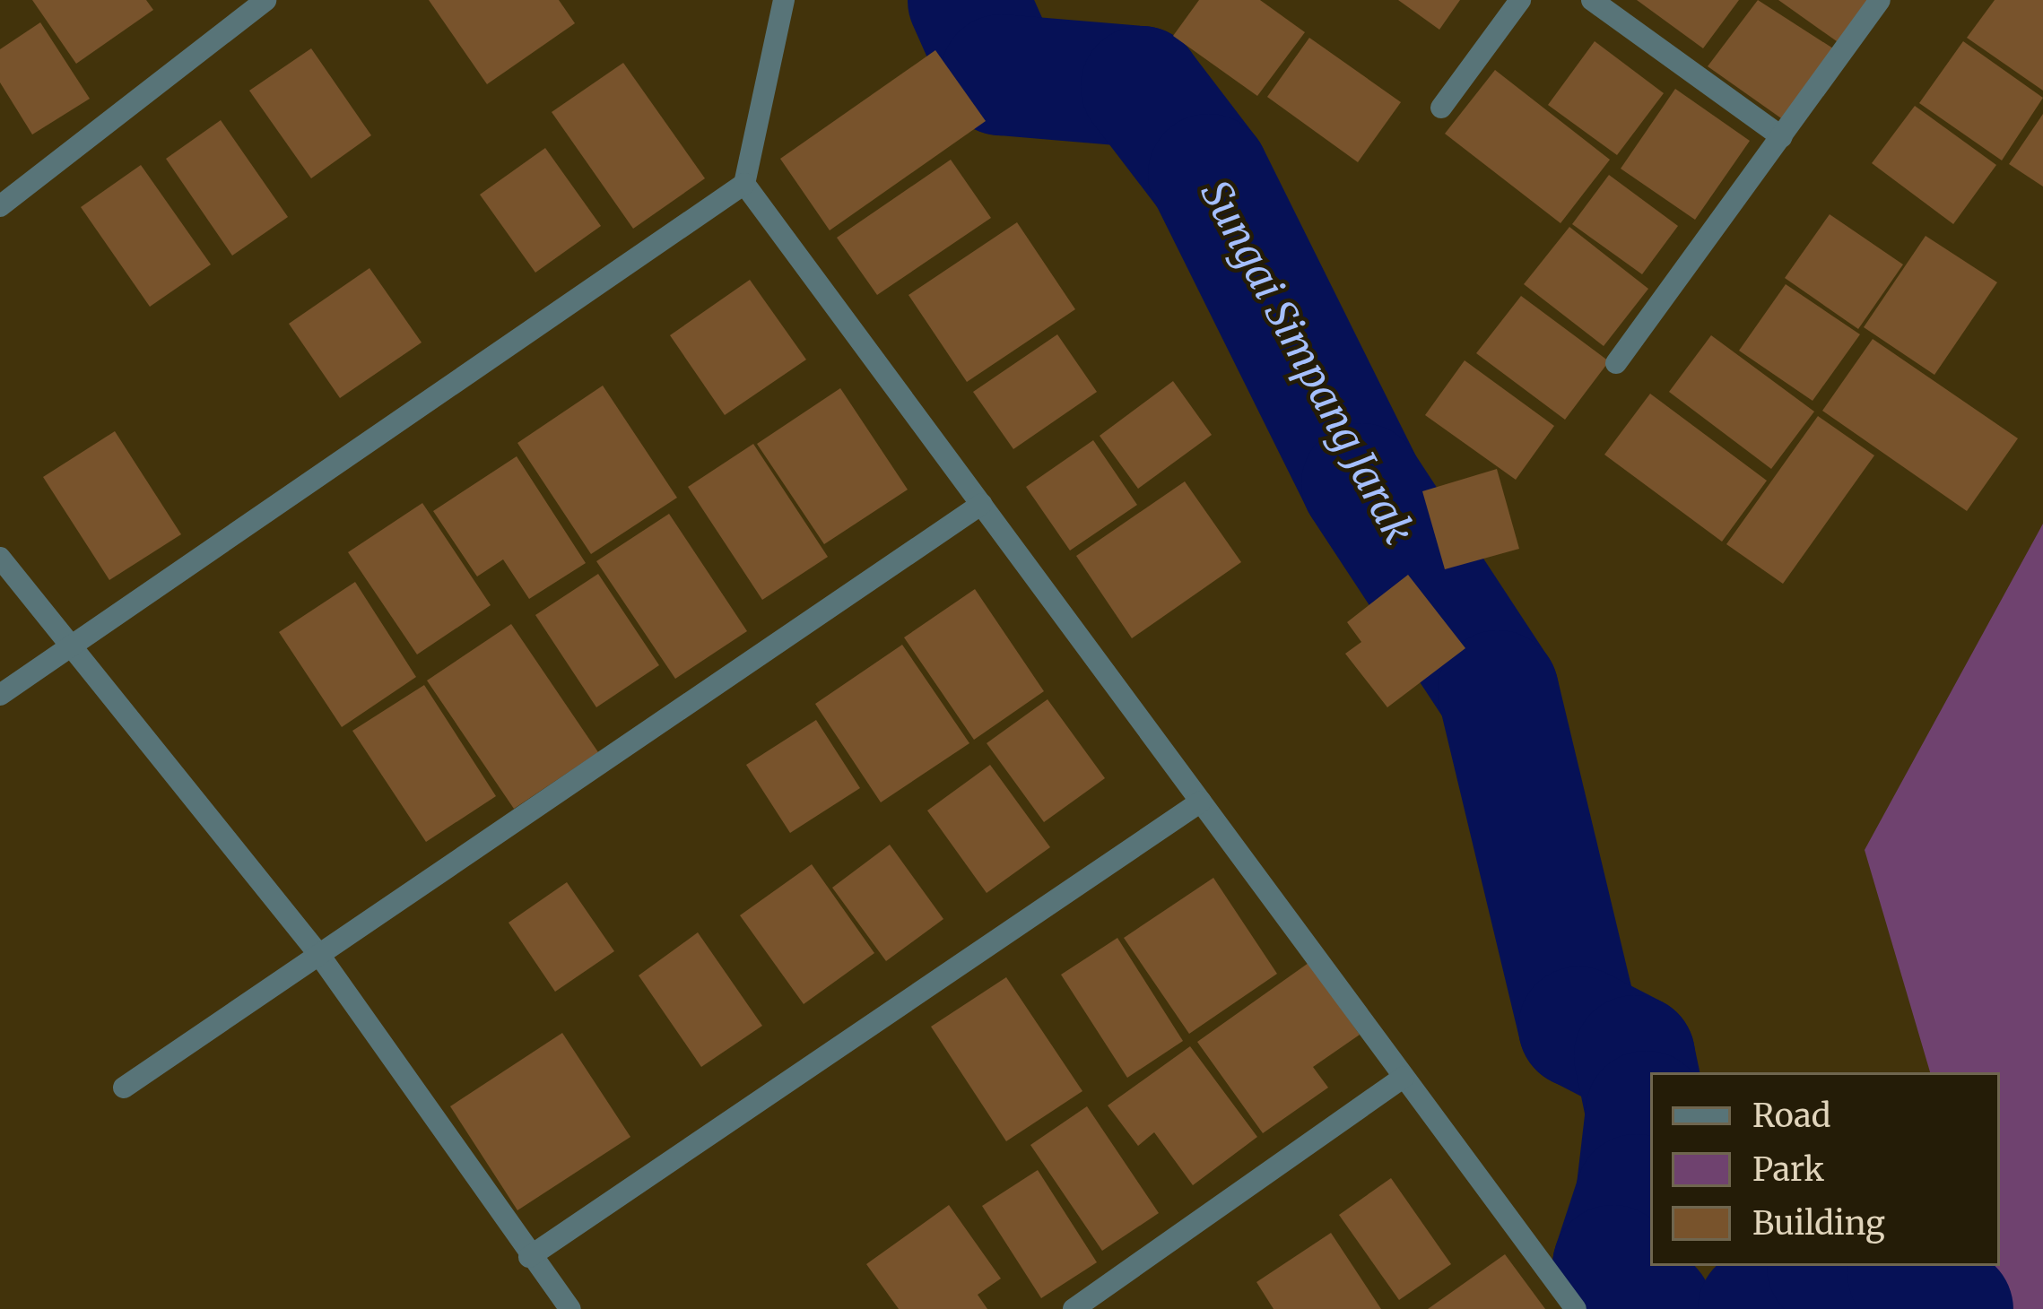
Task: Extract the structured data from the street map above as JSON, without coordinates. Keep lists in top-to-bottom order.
{
  "water": ["Sungai Simpang Jarak"],
  "legend": ["Road", "Park", "Building"]
}
